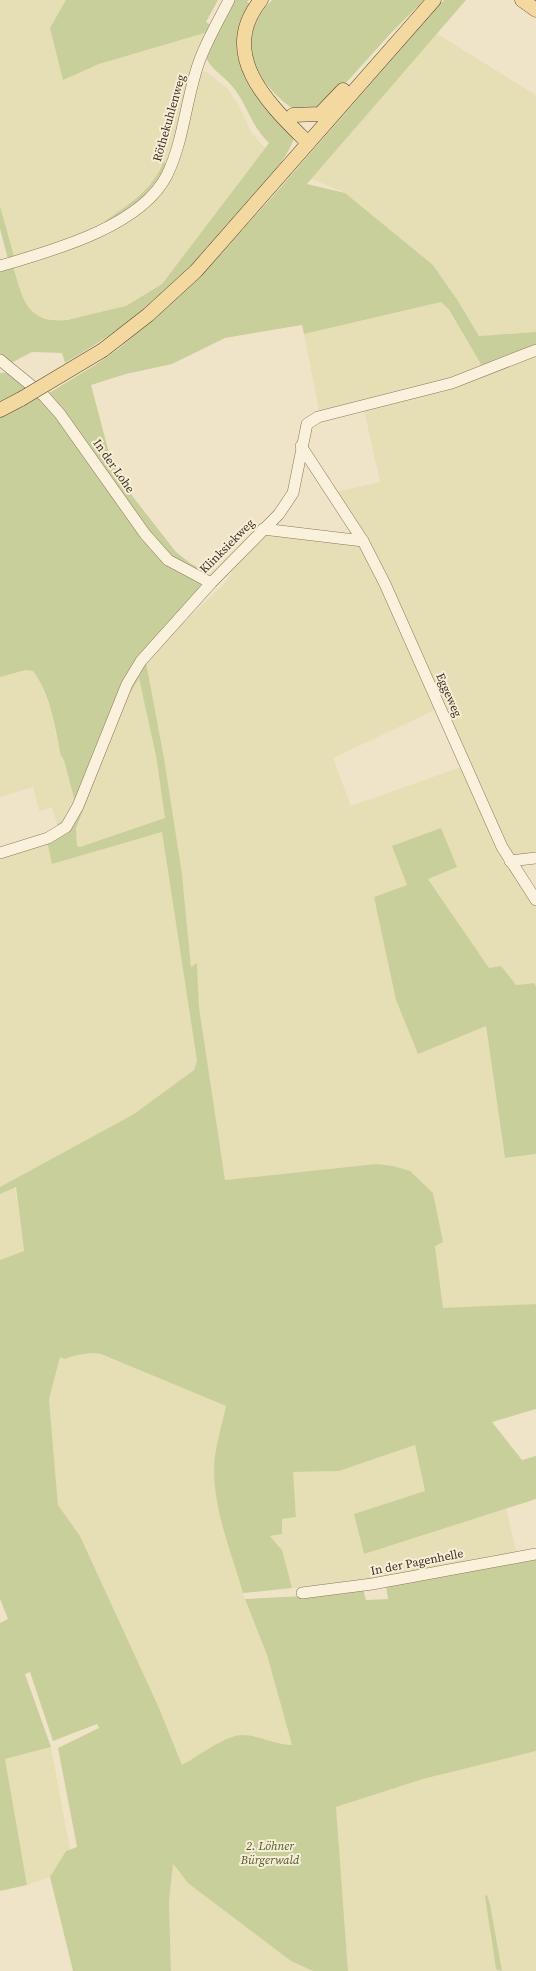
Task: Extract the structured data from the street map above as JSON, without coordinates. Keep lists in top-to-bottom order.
{
  "streets": {
    "street": [
      "Röthekuhlenweg",
      "In der Lohe",
      "Klinksiekweg",
      "Eggeweg",
      "In der Pagenhelle"
    ]
  },
  "crossings": [
    ["In der Lohe", "Klinksiekweg"],
    ["Klinksiekweg", "Eggeweg"]
  ],
  "parks": ["2. Löhner Bürgerwald"]
}
